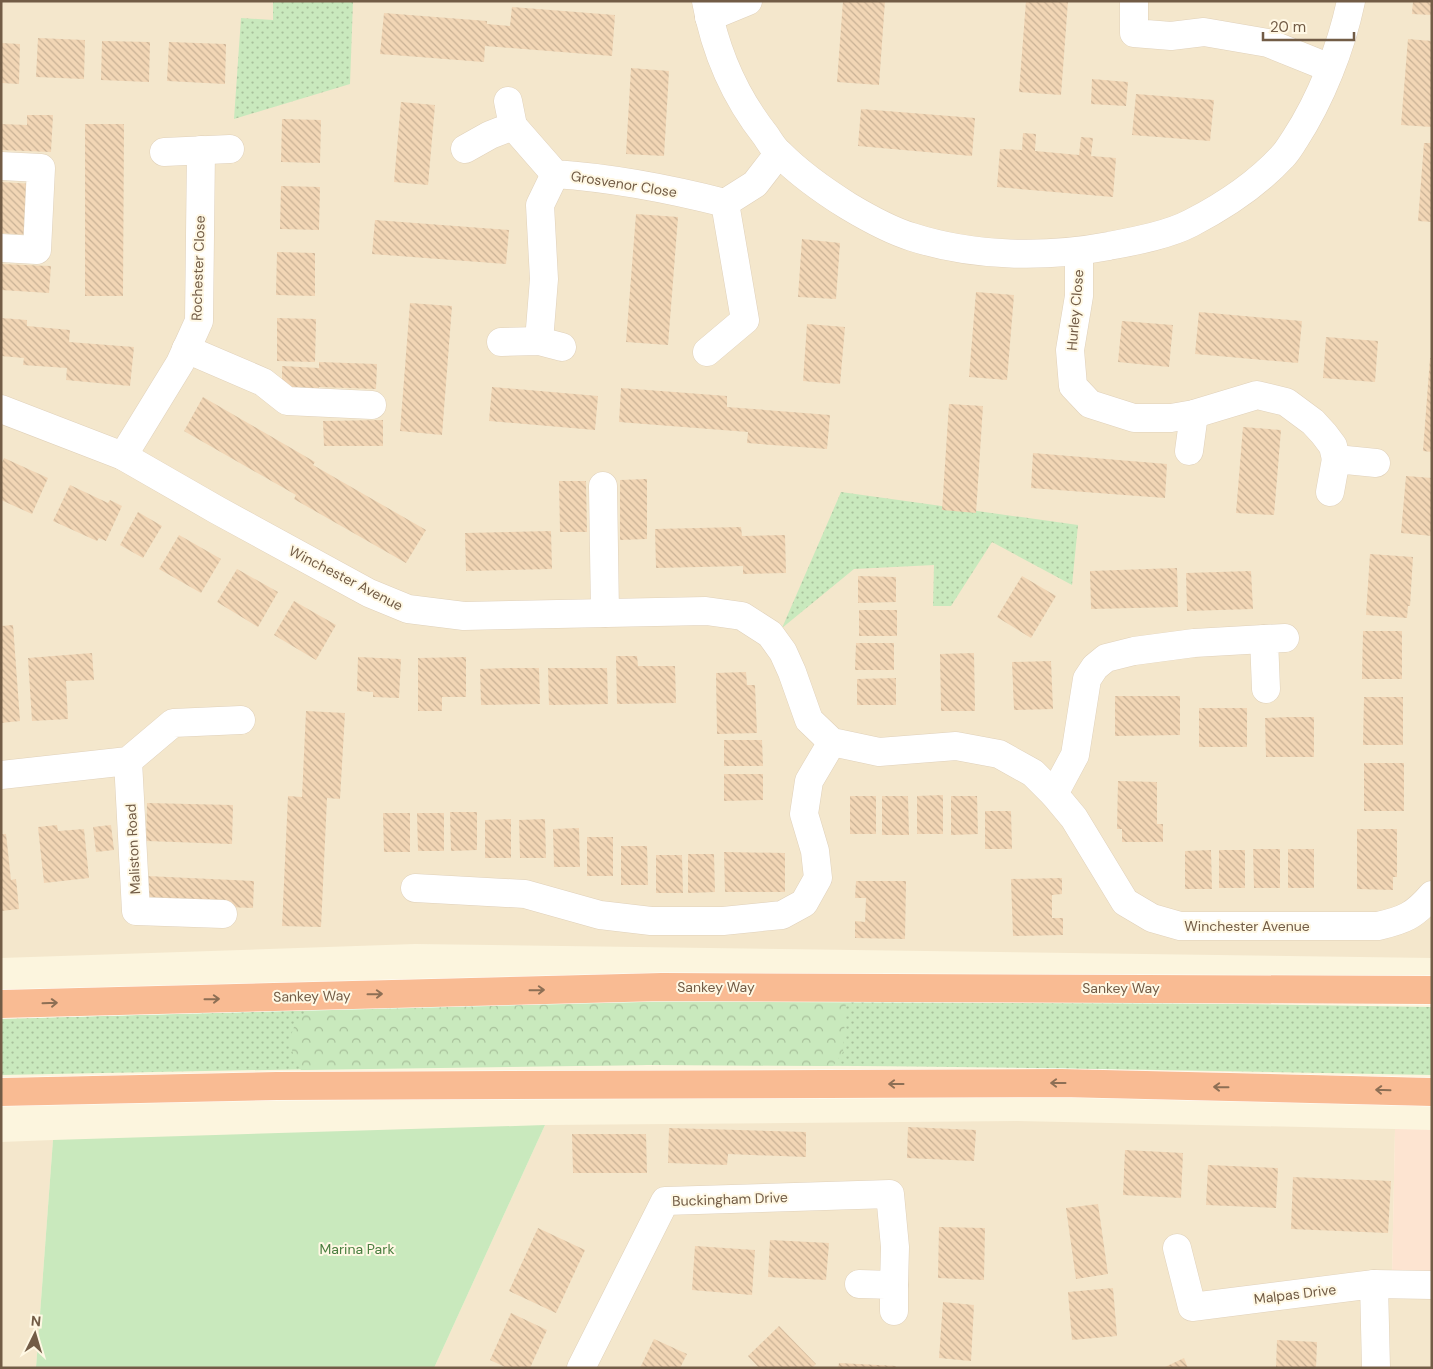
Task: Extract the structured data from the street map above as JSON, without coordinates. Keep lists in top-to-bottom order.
{
  "streets": {
    "highway": ["Sankey Way"],
    "street": [
      "Grosvenor Close",
      "Rochester Close",
      "Hurley Close",
      "Winchester Avenue",
      "Maliston Road",
      "Buckingham Drive",
      "Malpas Drive"
    ]
  },
  "crossings": [
    ["Rochester Close", "Winchester Avenue"]
  ],
  "parks": ["Marina Park"],
  "scale_bar": "20 m",
  "north": "top"
}
